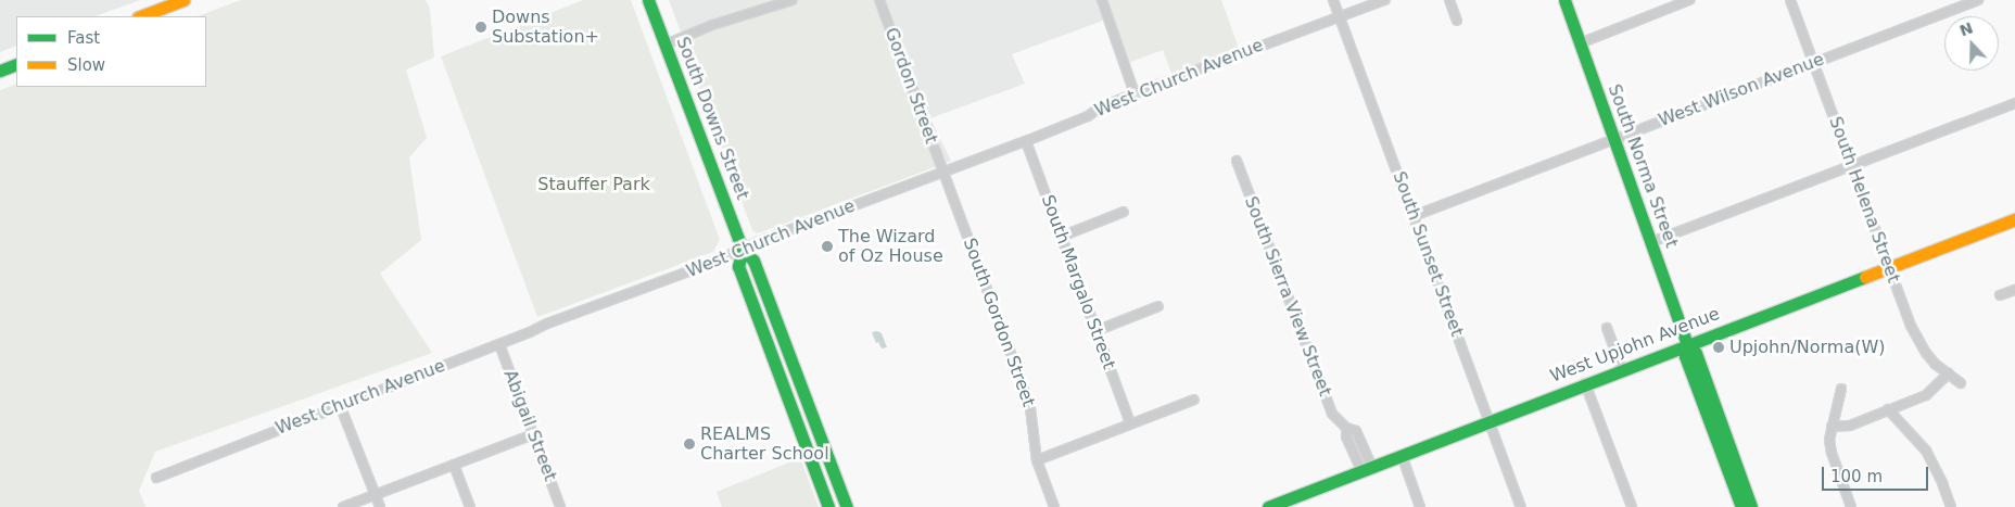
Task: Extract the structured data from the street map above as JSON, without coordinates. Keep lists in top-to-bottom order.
{
  "streets": {
    "main road": ["South Downs Street", "South Norma Street", "West Upjohn Avenue"],
    "street": [
      "West Church Avenue",
      "Gordon Street",
      "West Wilson Avenue",
      "South Helena Street",
      "South Sunset Street",
      "South Margalo Street",
      "South Sierra View Street",
      "South Gordon Street",
      "Abigail Street"
    ]
  },
  "crossings": [
    ["West Church Avenue", "Gordon Street"],
    ["West Church Avenue", "South Downs Street"],
    ["West Church Avenue", "South Sunset Street"],
    ["West Church Avenue", "South Margalo Street"],
    ["West Church Avenue", "South Gordon Street"],
    ["West Church Avenue", "Abigail Street"],
    ["Gordon Street", "South Gordon Street"],
    ["West Wilson Avenue", "South Norma Street"],
    ["West Wilson Avenue", "South Helena Street"],
    ["West Wilson Avenue", "South Sunset Street"],
    ["South Norma Street", "West Upjohn Avenue"],
    ["South Helena Street", "West Upjohn Avenue"],
    ["South Sunset Street", "West Upjohn Avenue"],
    ["South Sierra View Street", "West Upjohn Avenue"]
  ],
  "parks": ["Stauffer Park"],
  "places": [
    "Downs Substation+",
    "The Wizard of Oz House",
    "Upjohn/Norma(W)",
    "REALMS Charter School"
  ],
  "legend": ["Fast", "Slow"],
  "scale_bar": "100 m",
  "north": "top"
}
